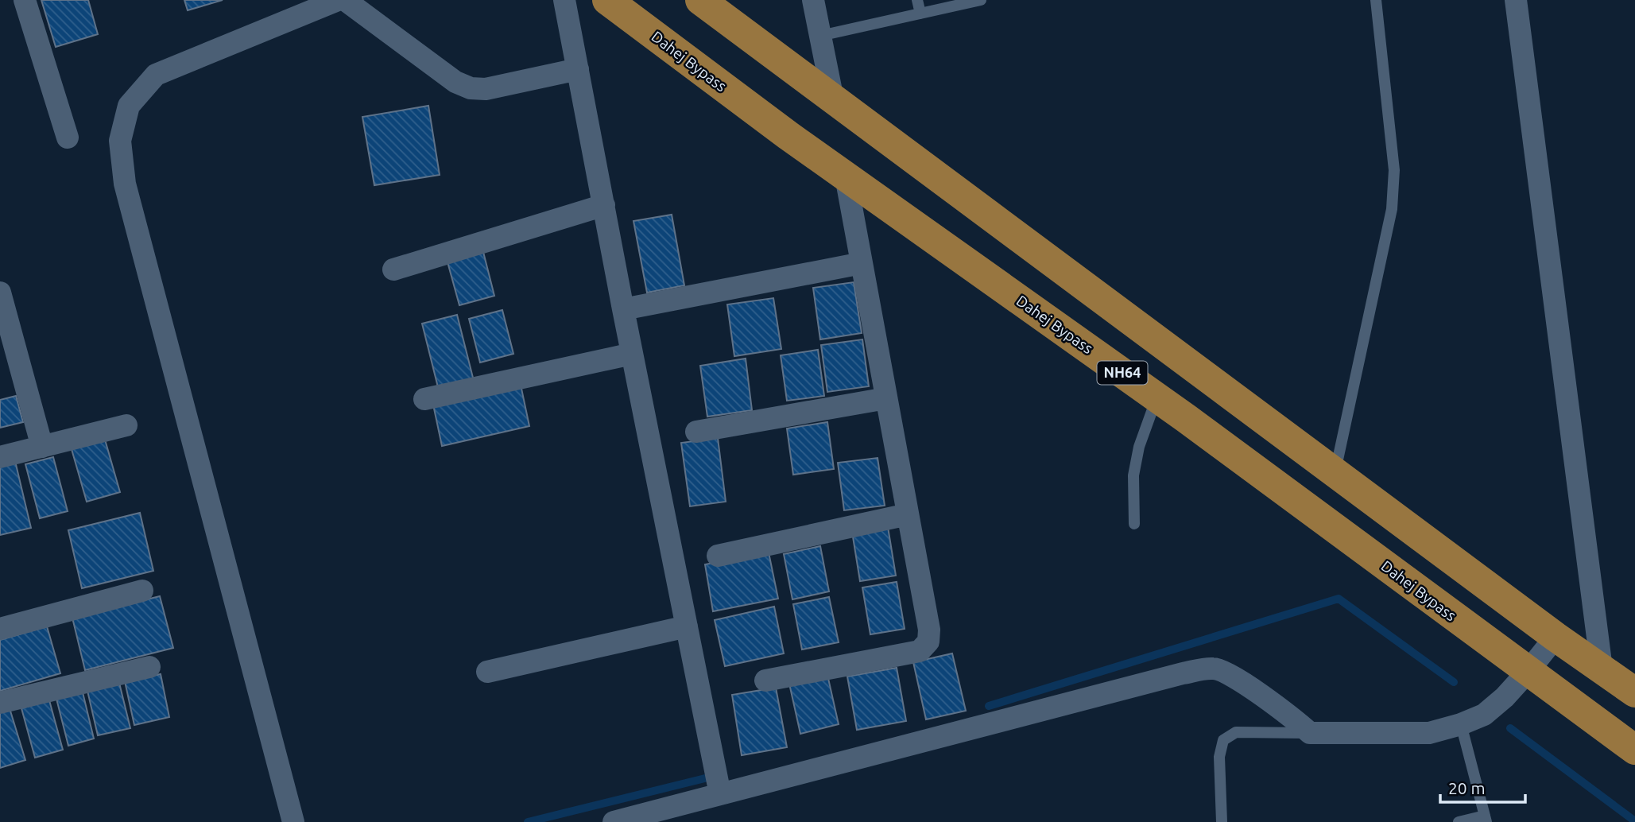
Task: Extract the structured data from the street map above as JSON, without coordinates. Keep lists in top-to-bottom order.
{
  "streets": {
    "highway": ["Dahej Bypass", "NH64"]
  },
  "scale_bar": "20 m"
}
